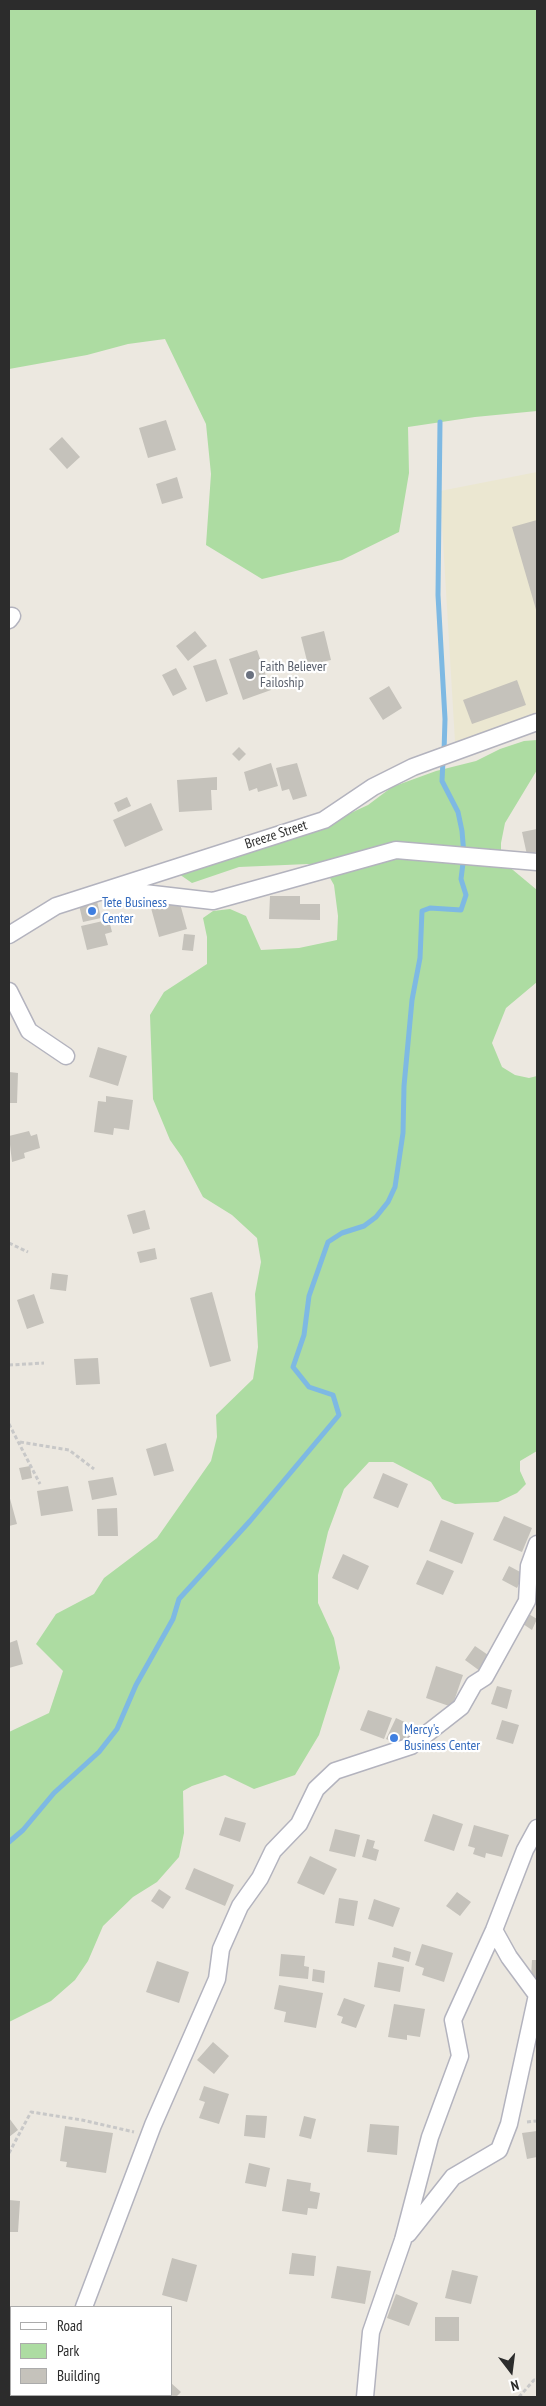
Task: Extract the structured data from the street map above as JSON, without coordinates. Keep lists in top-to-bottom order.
{
  "streets": {
    "street": ["Breeze Street"]
  },
  "places": ["Faith Believer Failoship", "Tete Business Center", "Mercy's Business Center"],
  "legend": ["Road", "Park", "Building"],
  "north": "bottom"
}
